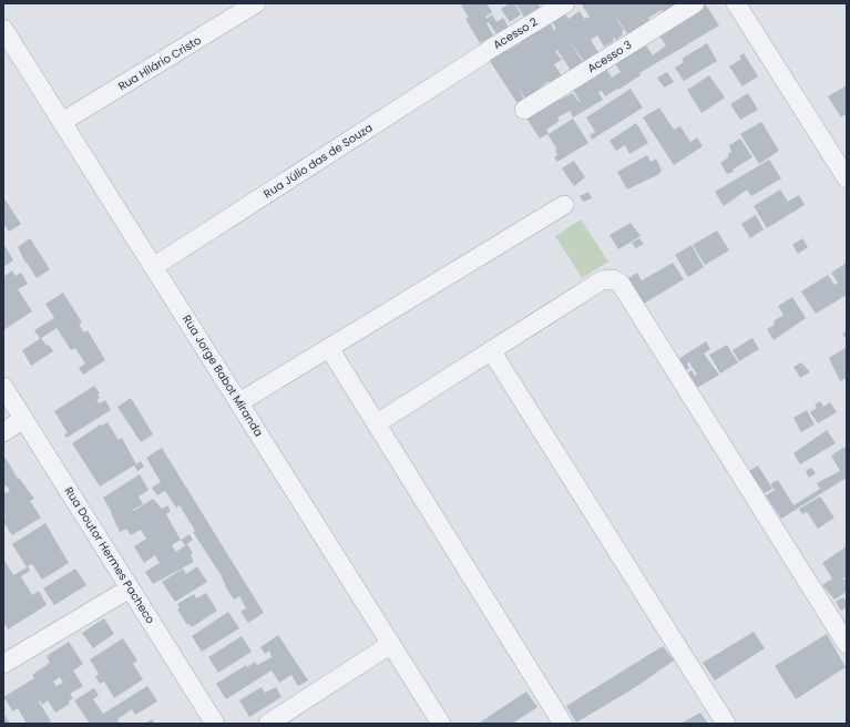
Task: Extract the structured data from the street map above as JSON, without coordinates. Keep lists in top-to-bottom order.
{
  "streets": {
    "street": [
      "Acesso 2",
      "Acesso 3",
      "Rua Hilário Cristo",
      "Rua Júlio das de Souza",
      "Rua Jorge Babot Miranda",
      "Rua Doutor Hermes Pacheco"
    ]
  },
  "crossings": [
    ["Acesso 2", "Rua Júlio das de Souza"],
    ["Rua Hilário Cristo", "Rua Jorge Babot Miranda"],
    ["Rua Júlio das de Souza", "Rua Jorge Babot Miranda"]
  ]
}
